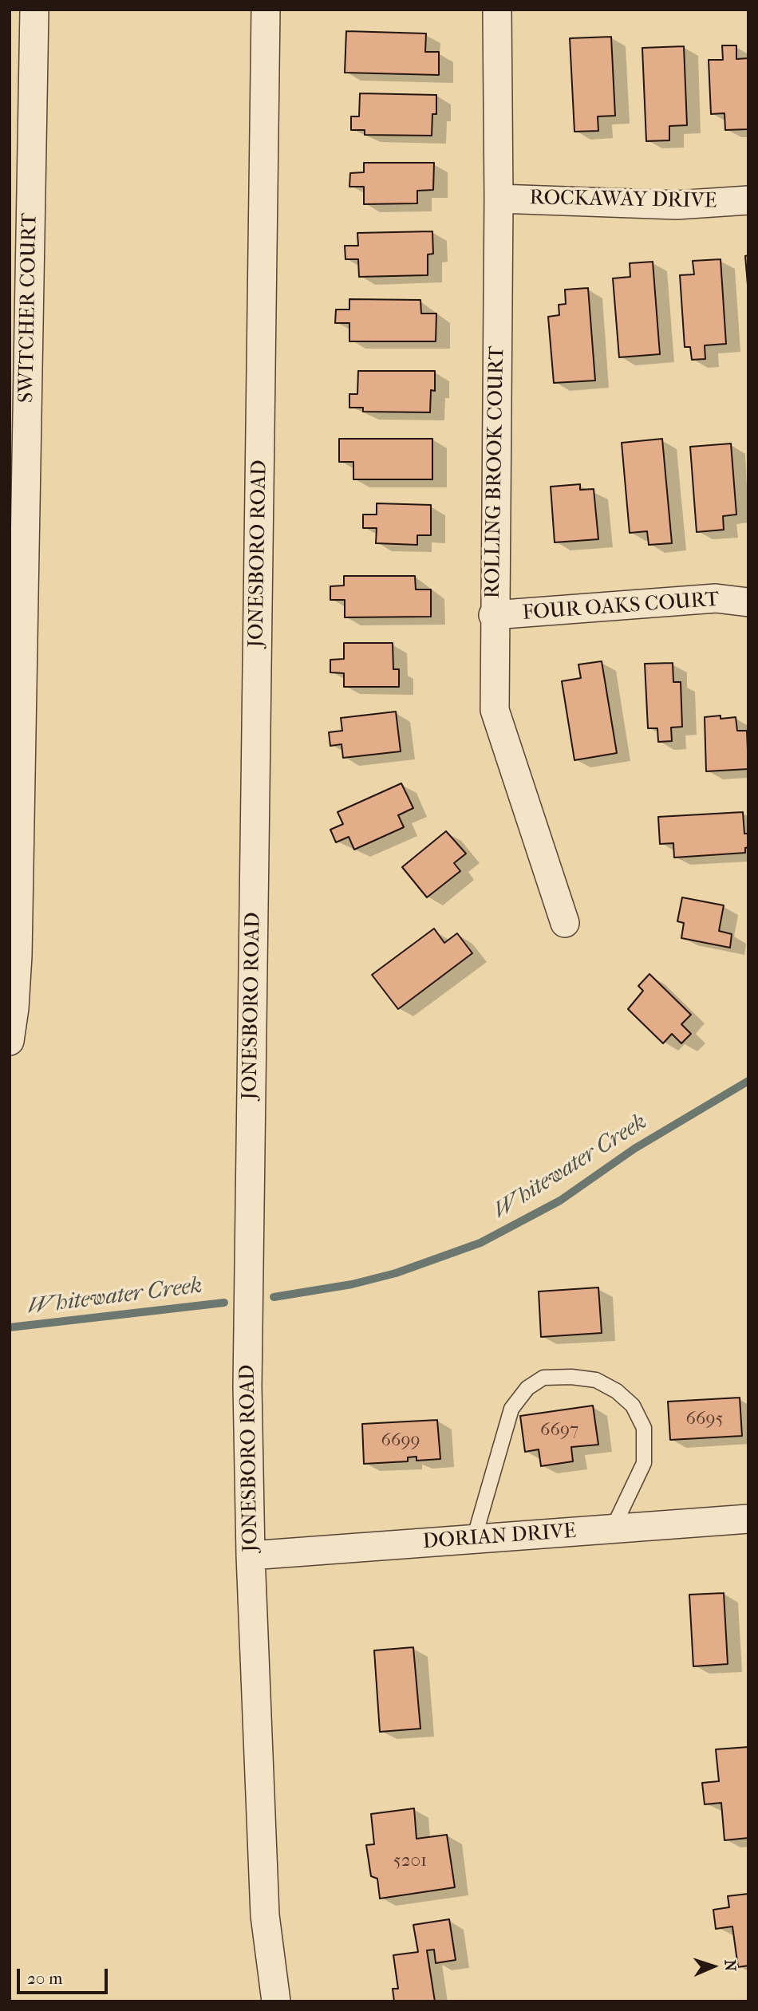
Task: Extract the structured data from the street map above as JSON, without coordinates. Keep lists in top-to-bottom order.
{
  "streets": {
    "street": [
      "ROCKAWAY DRIVE",
      "SWITCHER COURT",
      "ROLLING BROOK COURT",
      "JONESBORO ROAD",
      "FOUR OAKS COURT",
      "DORIAN DRIVE"
    ]
  },
  "crossings": [
    ["ROCKAWAY DRIVE", "ROLLING BROOK COURT"],
    ["ROLLING BROOK COURT", "FOUR OAKS COURT"],
    ["JONESBORO ROAD", "DORIAN DRIVE"]
  ],
  "water": ["Whitewater Creek"],
  "house_numbers": [
    "6695",
    "6697",
    "6699",
    "5201"
  ],
  "scale_bar": "20 m",
  "north": "right"
}
